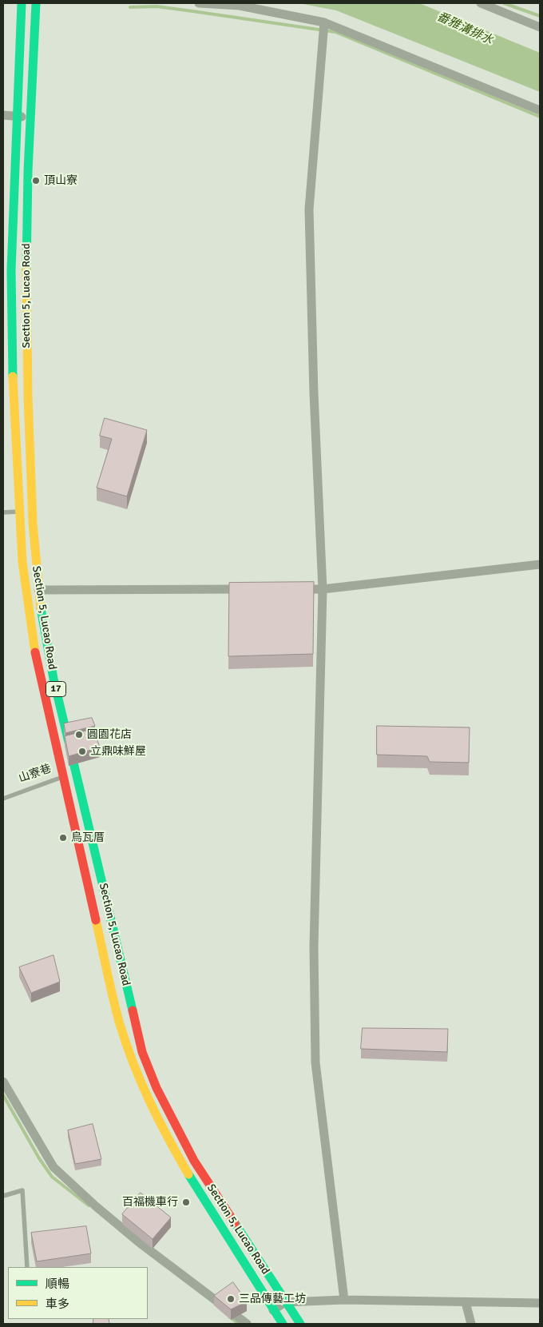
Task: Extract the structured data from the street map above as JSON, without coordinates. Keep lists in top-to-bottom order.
{
  "streets": {
    "main road": ["Section 5, Lucao Road", "17"],
    "lane": ["山寮巷"]
  },
  "crossings": [
    ["Section 5, Lucao Road", "山寮巷"]
  ],
  "water": ["番雅溝排水"],
  "places": [
    "頂山寮",
    "圓園花店",
    "立鼎味鮮屋",
    "烏瓦厝",
    "百福機車行",
    "三品傳藝工坊"
  ],
  "legend": ["順暢", "車多"]
}
